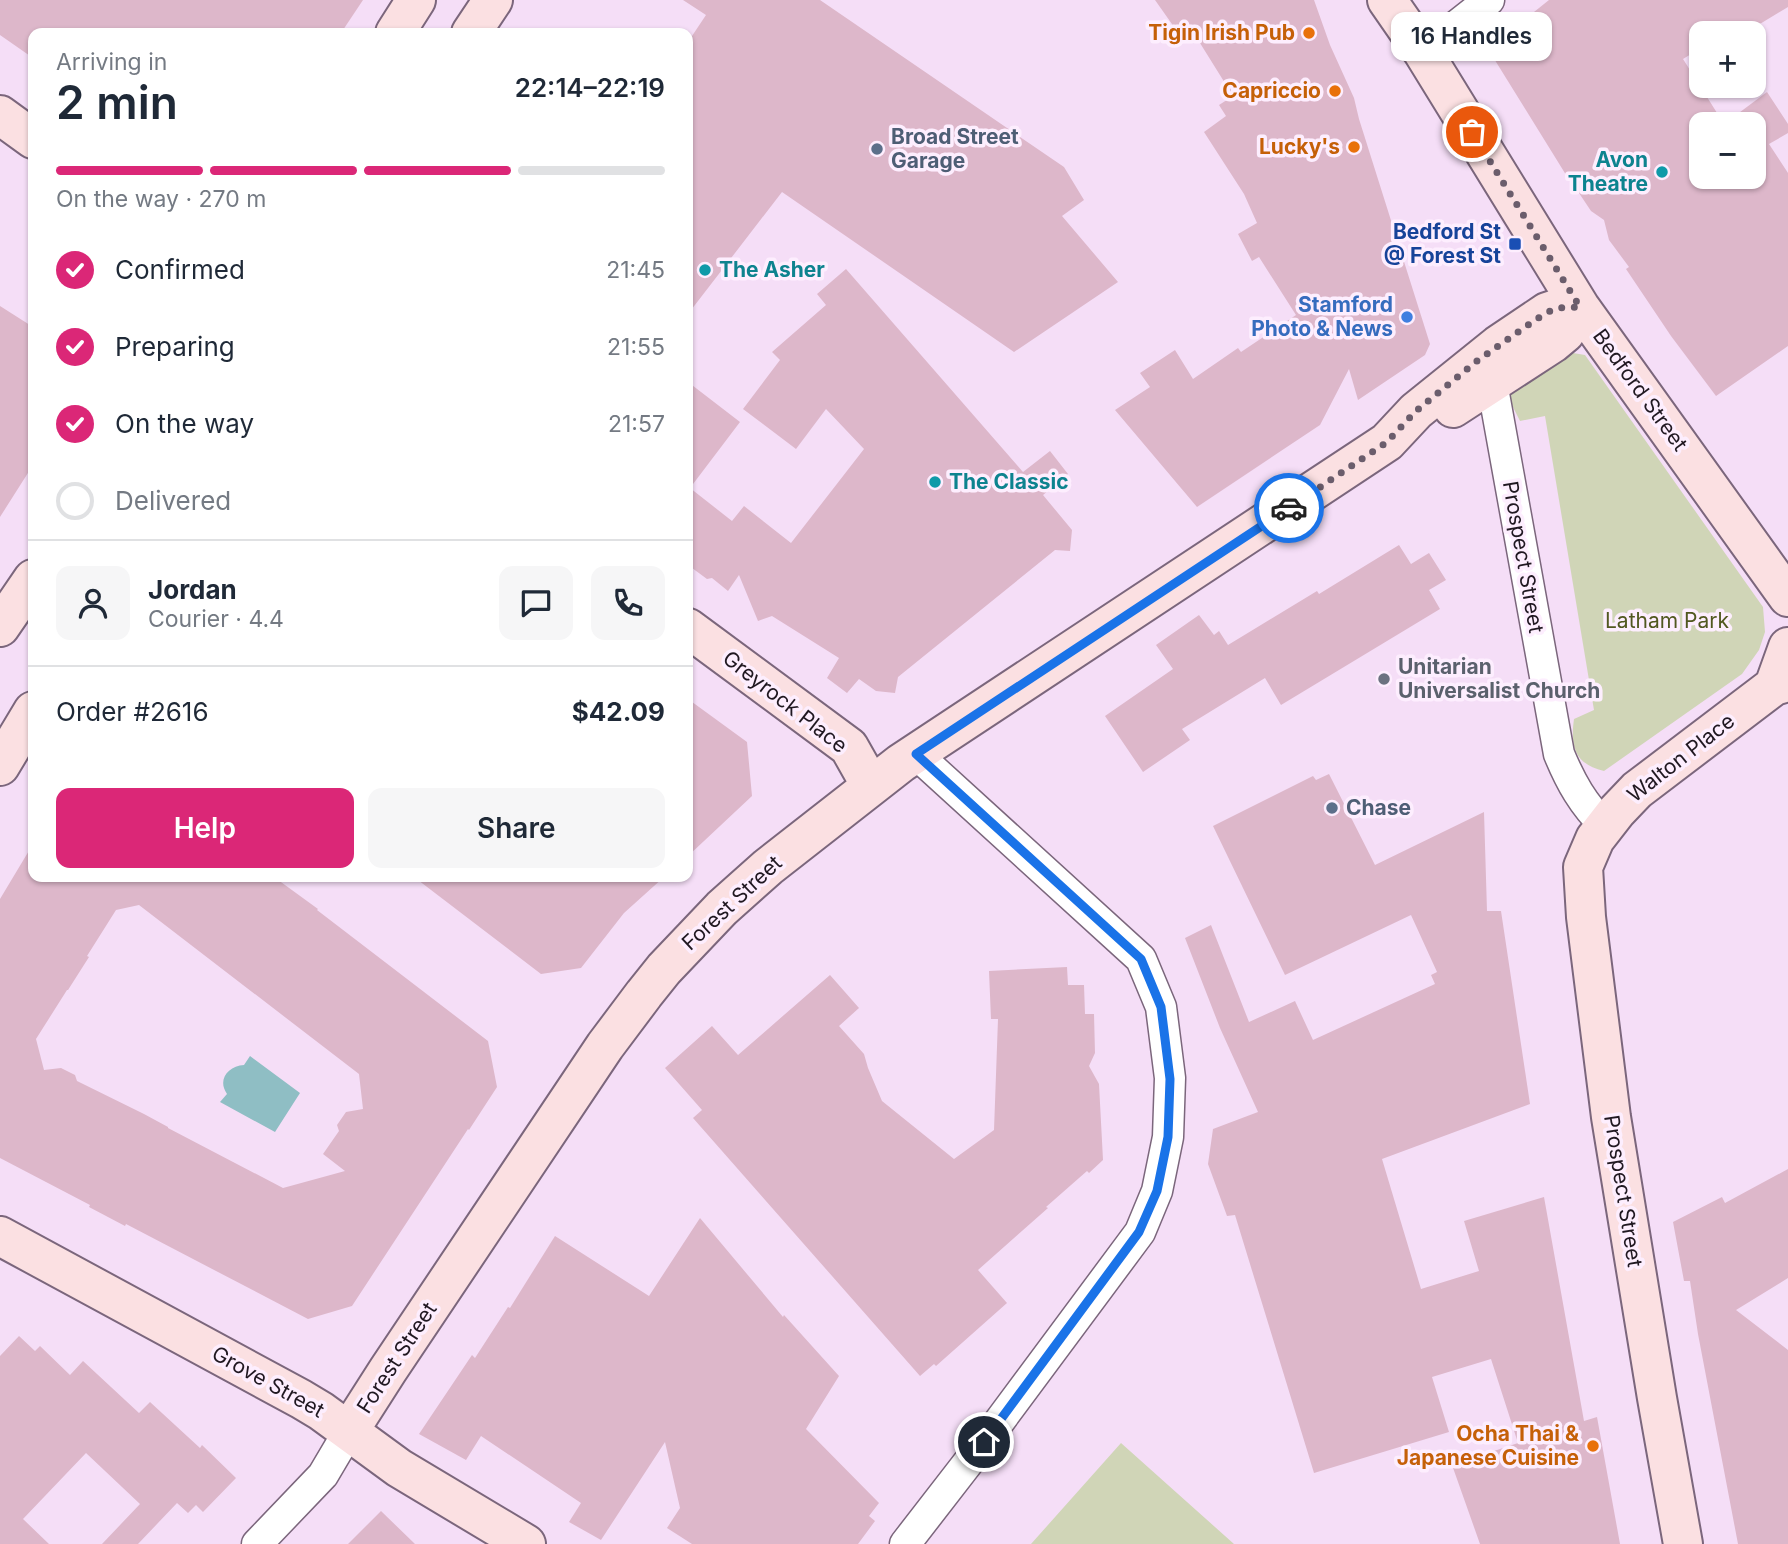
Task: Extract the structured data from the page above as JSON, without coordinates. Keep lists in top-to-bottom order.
{
  "streets": {
    "main road": [
      "Bedford Street",
      "Prospect Street",
      "Greyrock Place",
      "Walton Place",
      "Forest Street",
      "Grove Street"
    ]
  },
  "crossings": [
    ["Bedford Street", "Forest Street"],
    ["Prospect Street", "Walton Place"],
    ["Prospect Street", "Forest Street"],
    ["Greyrock Place", "Forest Street"],
    ["Forest Street", "Grove Street"]
  ],
  "parks": ["Latham Park"],
  "places": {
    "other": [
      "Tigin Irish Pub",
      "Capriccio",
      "16 Handles",
      "Lucky's",
      "Broad Street Garage",
      "Avon Theatre",
      "The Asher",
      "Stamford Photo & News",
      "The Classic",
      "Unitarian Universalist Church",
      "Chase",
      "Ocha Thai & Japanese Cuisine"
    ],
    "transit": ["Bedford St @ Forest St"]
  },
  "page": {
    "bubble": "16 Handles",
    "map_buttons": ["+", "−"],
    "heading": ["2 min", "Arriving in", "22:14–22:19"],
    "panel": [
      "Jordan",
      "Courier · 4.4",
      "Order #2616",
      "$42.09"
    ],
    "bar": "On the way · 270 m",
    "list": [
      ["Confirmed", "21:45"],
      ["Preparing", "21:55"],
      ["On the way", "21:57"],
      "Delivered"
    ],
    "buttons": ["Help", "Share"]
  }
}
